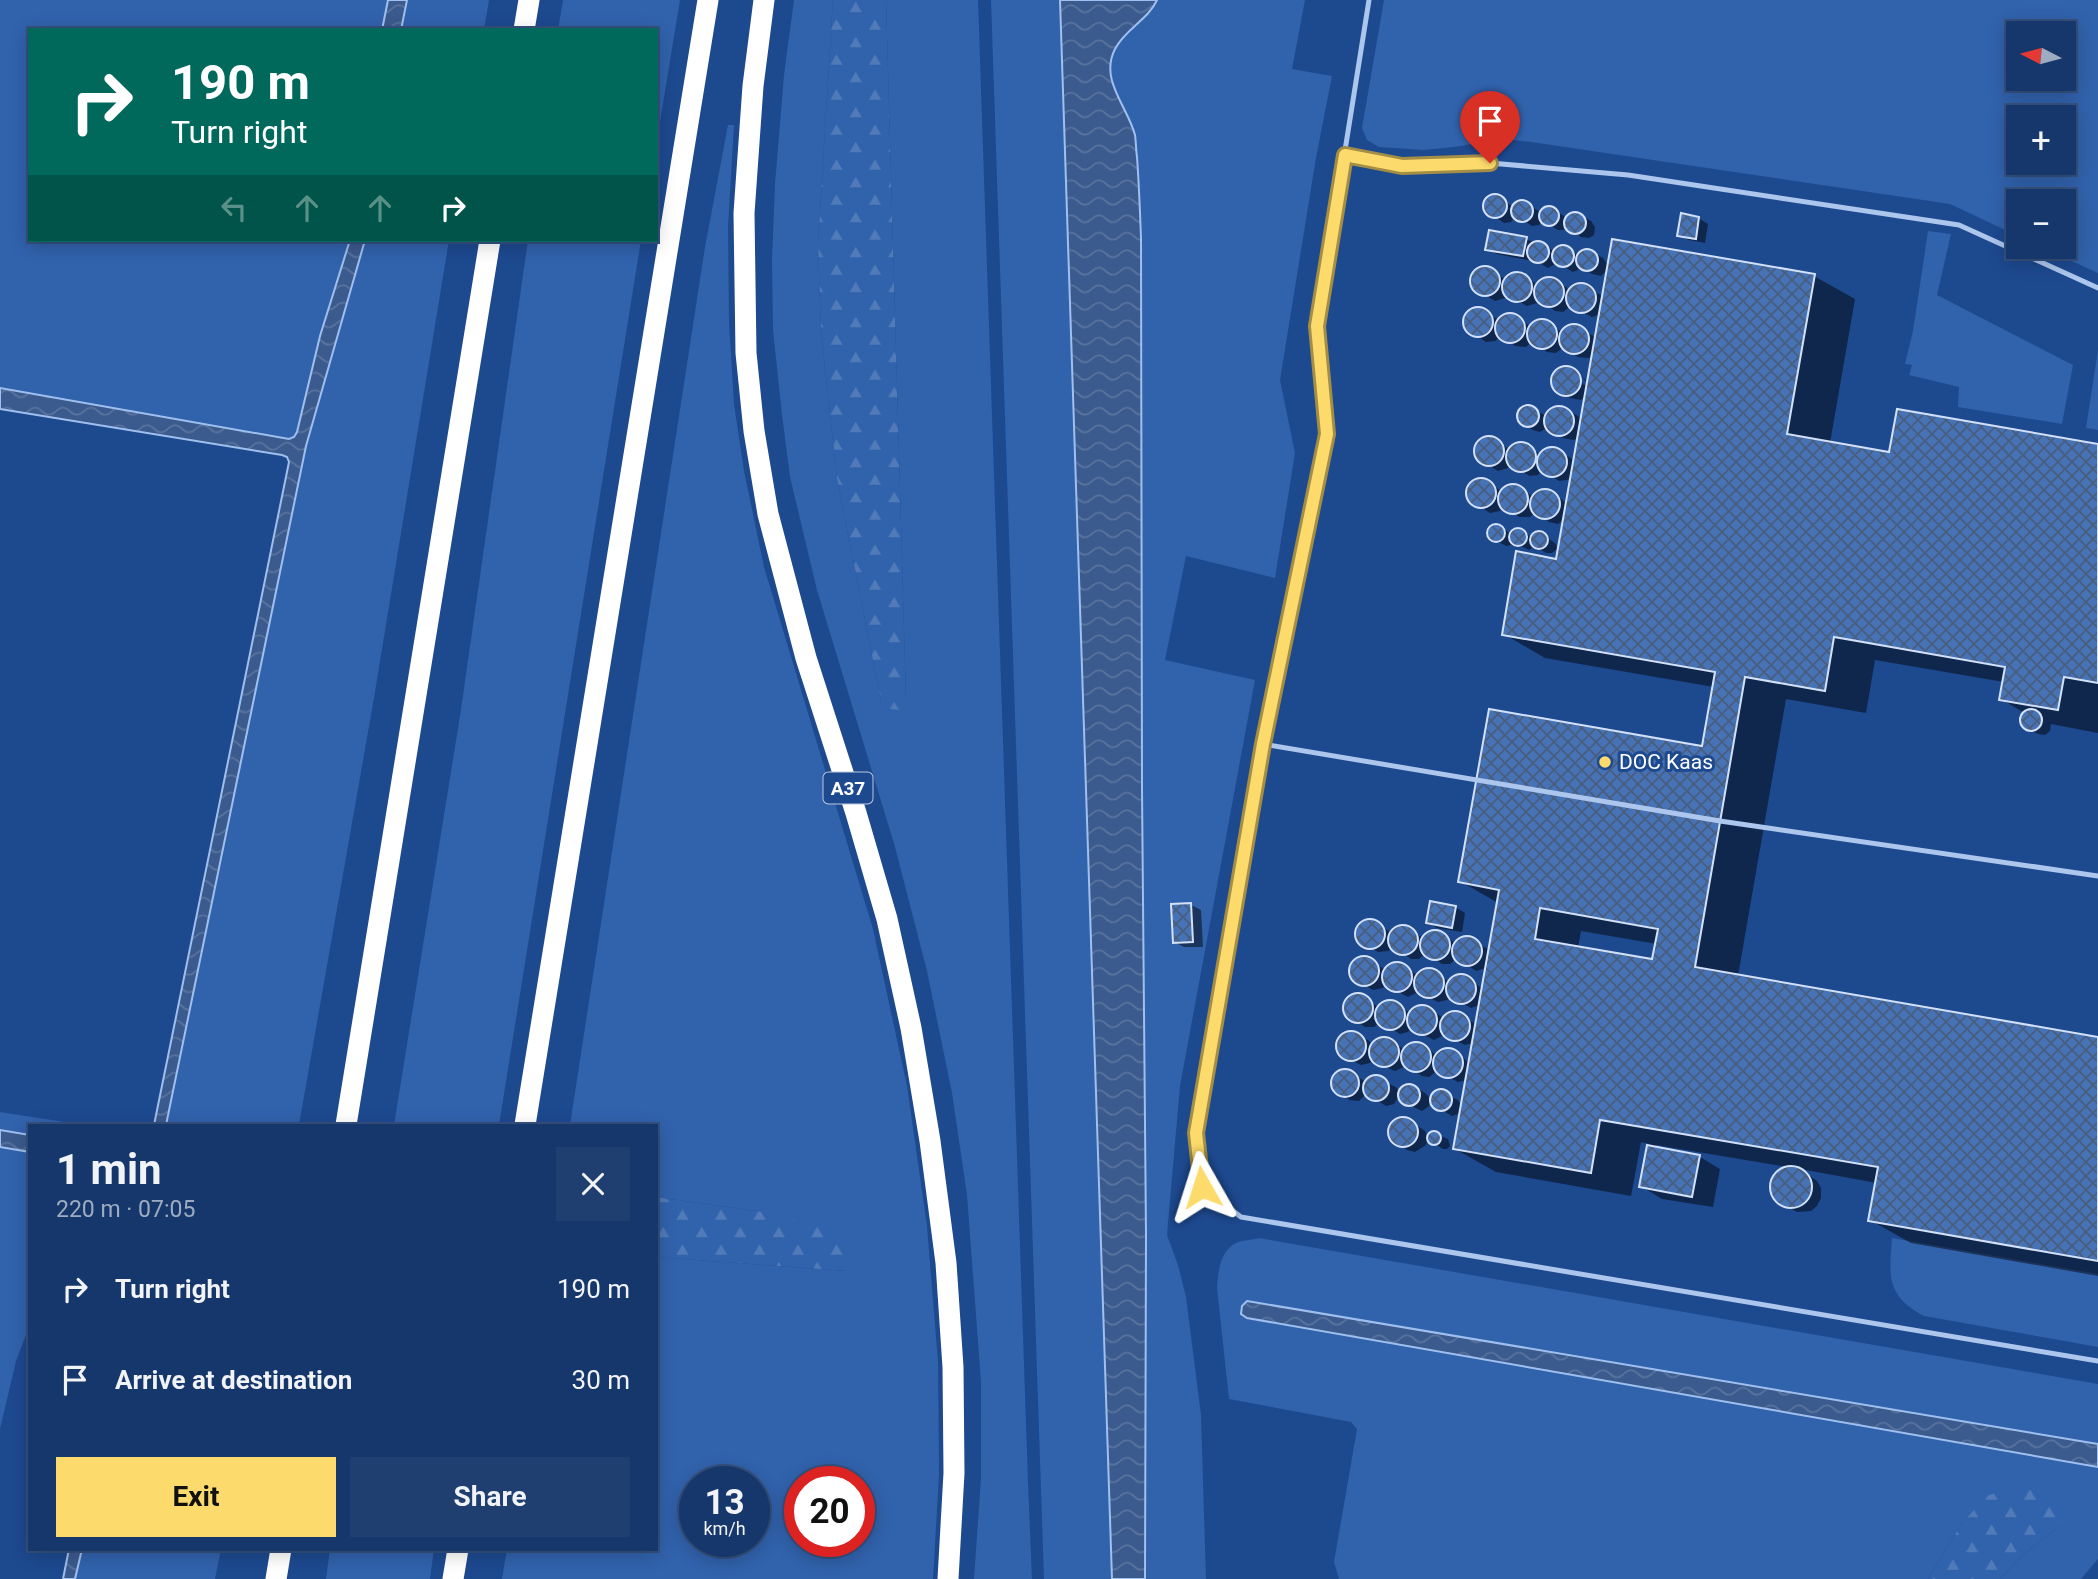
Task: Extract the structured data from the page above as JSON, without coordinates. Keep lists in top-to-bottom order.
{
  "streets": {
    "highway": ["A37"]
  },
  "places": ["DOC Kaas"],
  "north": "left",
  "page": {
    "map_buttons": ["+", "−"],
    "turn": ["190 m", "Turn right"],
    "heading": ["1 min", "220 m · 07:05"],
    "list": [
      {
        "name": "Turn right",
        "value": "190 m"
      },
      {
        "name": "Arrive at destination",
        "value": "30 m"
      }
    ],
    "buttons": ["Exit", "Share"],
    "speed": "13 km/h",
    "limit": "20"
  }
}
